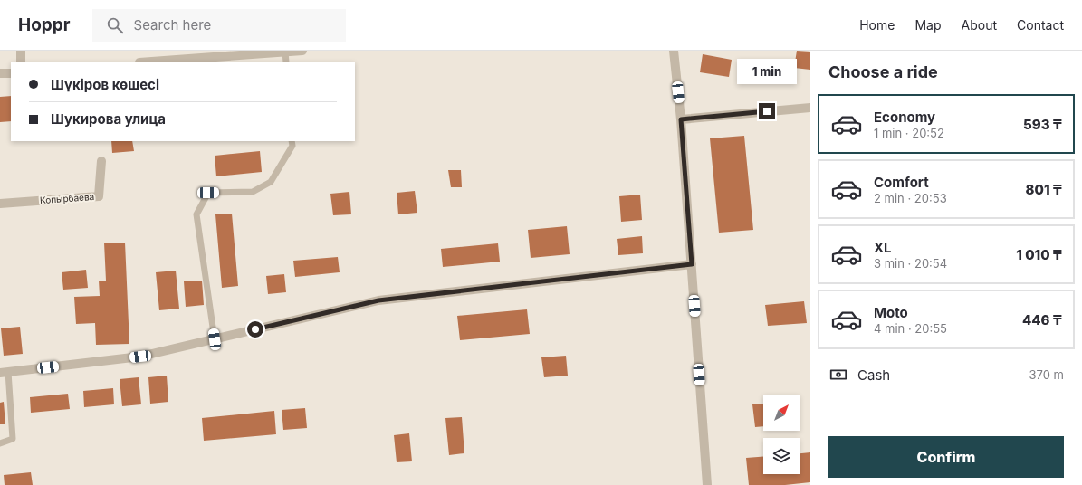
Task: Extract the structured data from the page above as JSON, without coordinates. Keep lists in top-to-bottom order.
{
  "streets": {
    "street": ["Копырбаева"]
  },
  "north": "top right",
  "page": {
    "header": "Hoppr",
    "search": "Search here",
    "nav": [
      "Home",
      "Map",
      "About",
      "Contact"
    ],
    "heading": "Choose a ride",
    "bubble": "1 min",
    "banner": ["Шүкіров көшесі", "Шукирова улица"],
    "list": [
      {
        "name": "Economy",
        "note": "1 min · 20:52",
        "value": "593 ₸"
      },
      {
        "name": "Comfort",
        "note": "2 min · 20:53",
        "value": "801 ₸"
      },
      {
        "name": "XL",
        "note": "3 min · 20:54",
        "value": "1 010 ₸"
      },
      {
        "name": "Moto",
        "note": "4 min · 20:55",
        "value": "446 ₸"
      }
    ],
    "pay": ["Cash", "370 m"],
    "buttons": "Confirm"
  }
}
